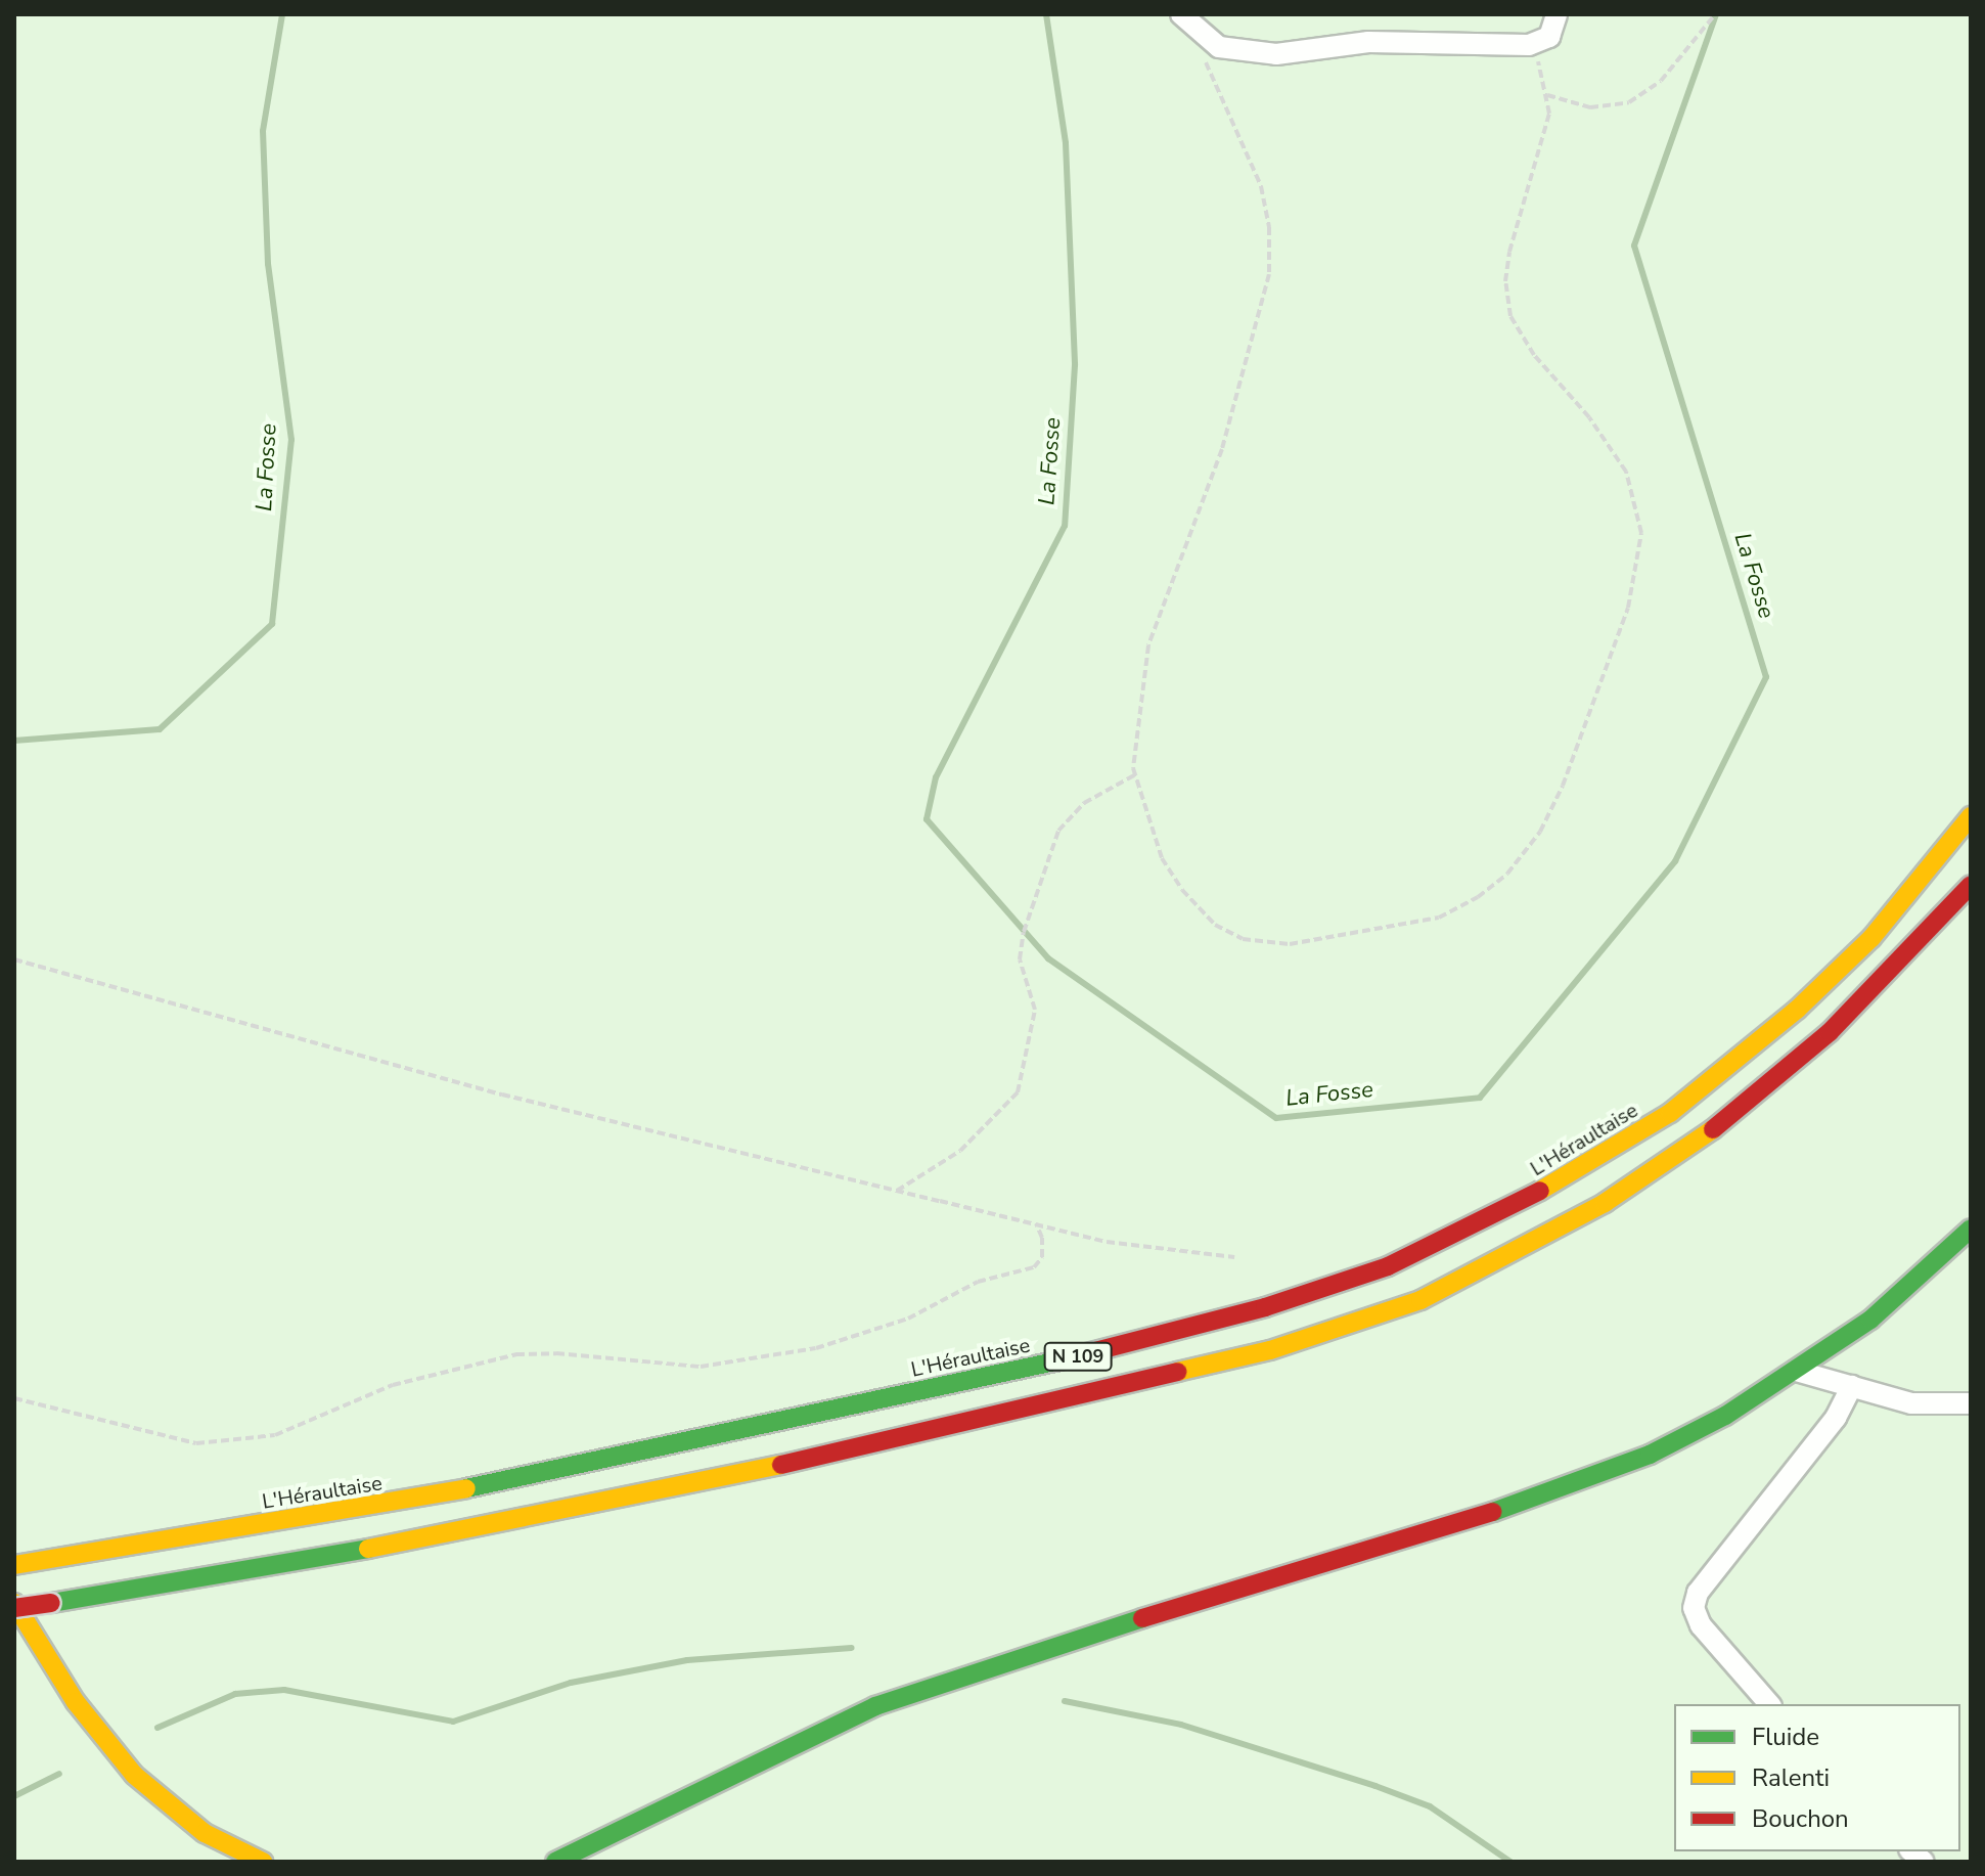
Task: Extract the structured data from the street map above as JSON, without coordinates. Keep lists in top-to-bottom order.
{
  "streets": {
    "main road": ["L'Héraultaise", "N 109"]
  },
  "water": ["La Fosse"],
  "legend": ["Fluide", "Ralenti", "Bouchon"]
}
